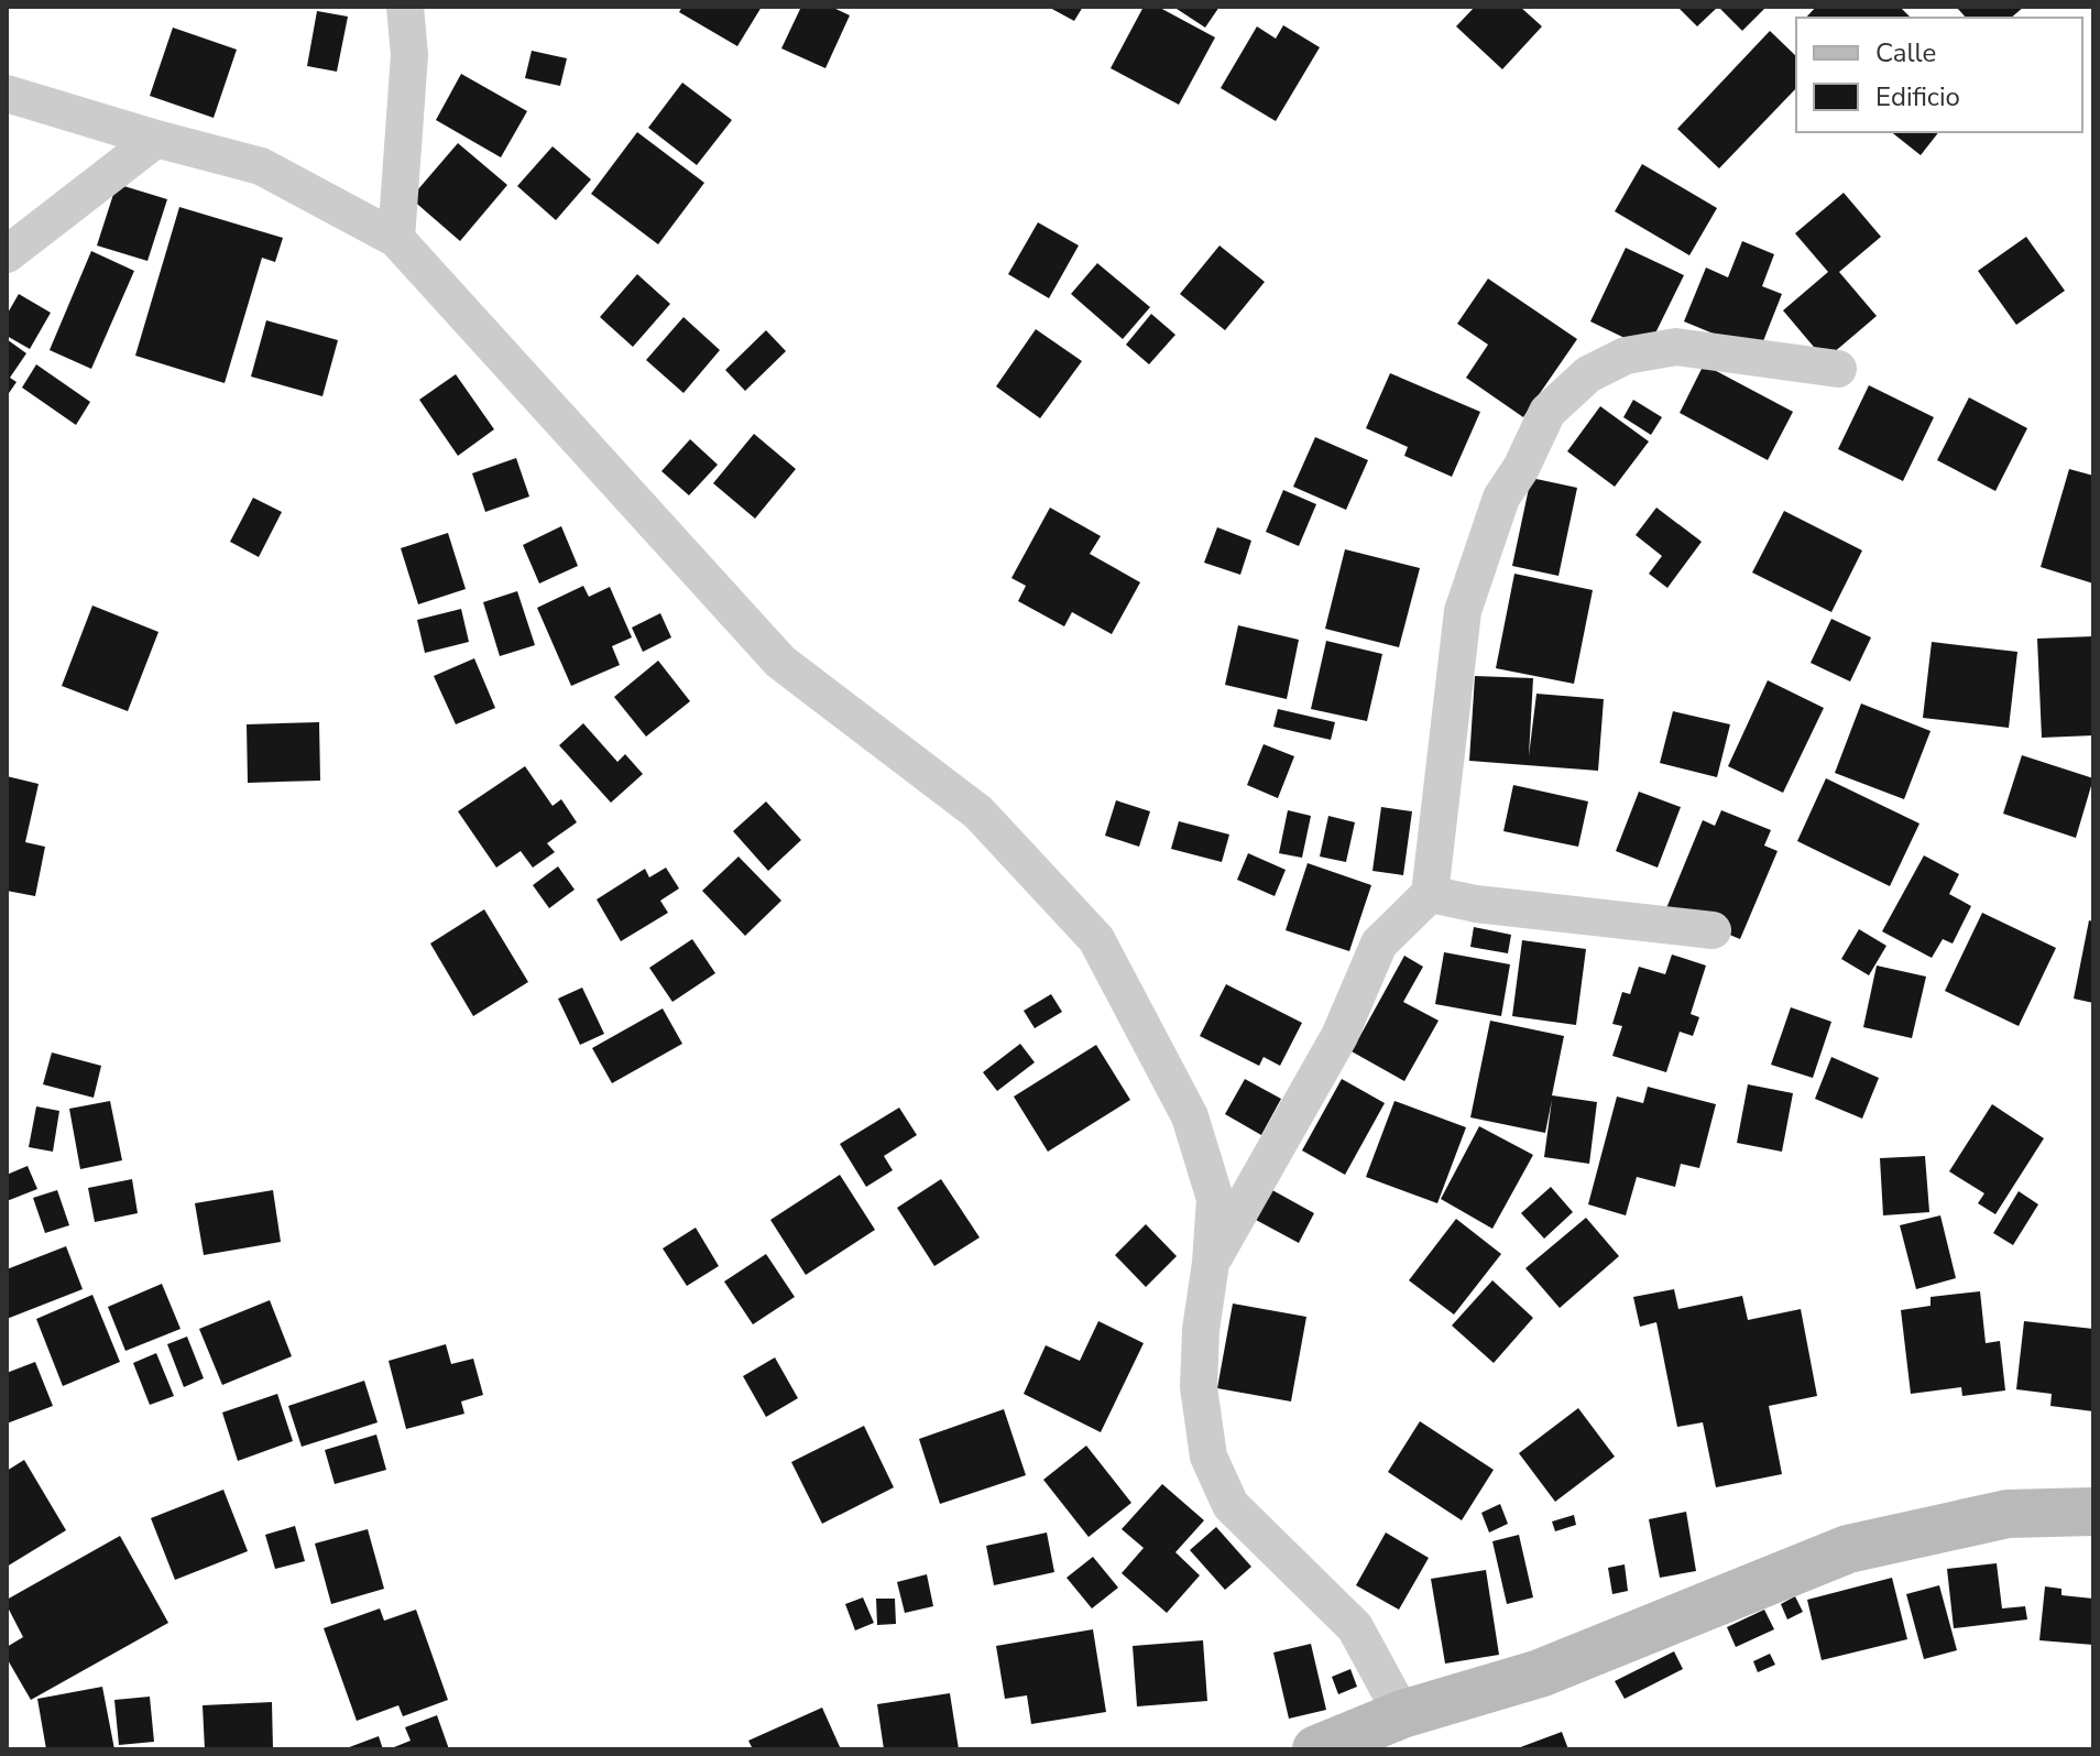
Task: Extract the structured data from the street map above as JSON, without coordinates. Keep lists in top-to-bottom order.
{
  "legend": ["Calle", "Edificio"]
}
